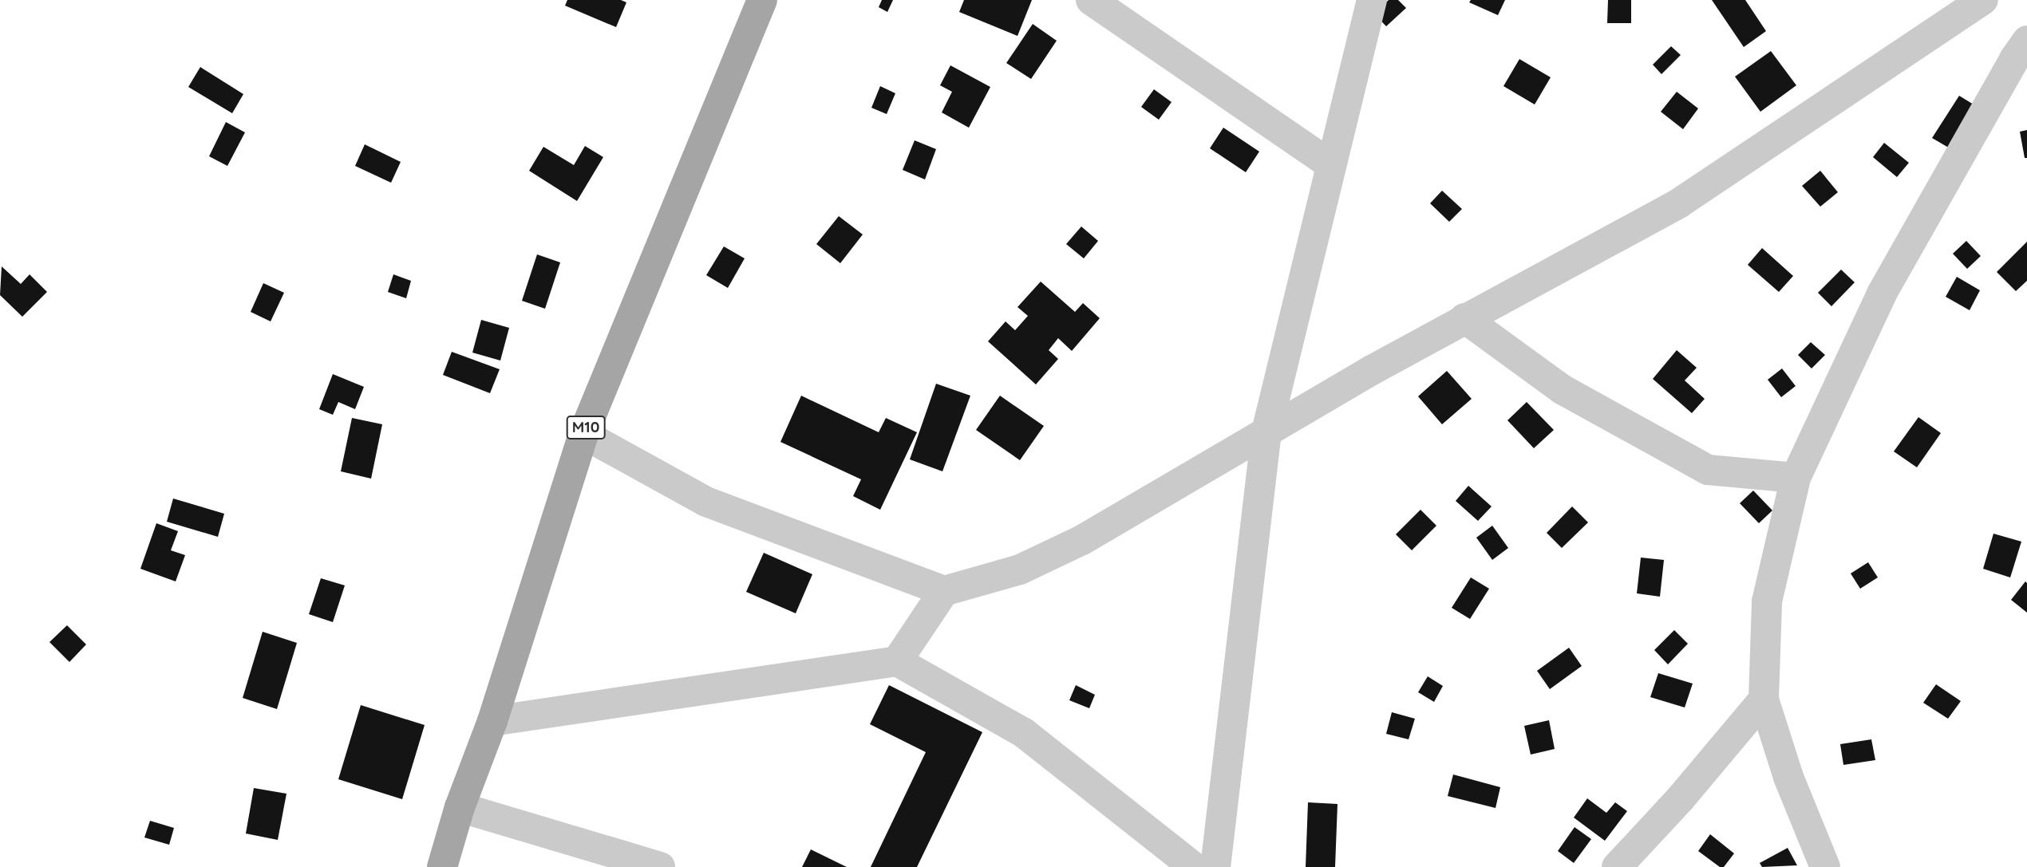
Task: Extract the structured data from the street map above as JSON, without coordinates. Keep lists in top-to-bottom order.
{
  "streets": {
    "main road": ["M10"]
  }
}
